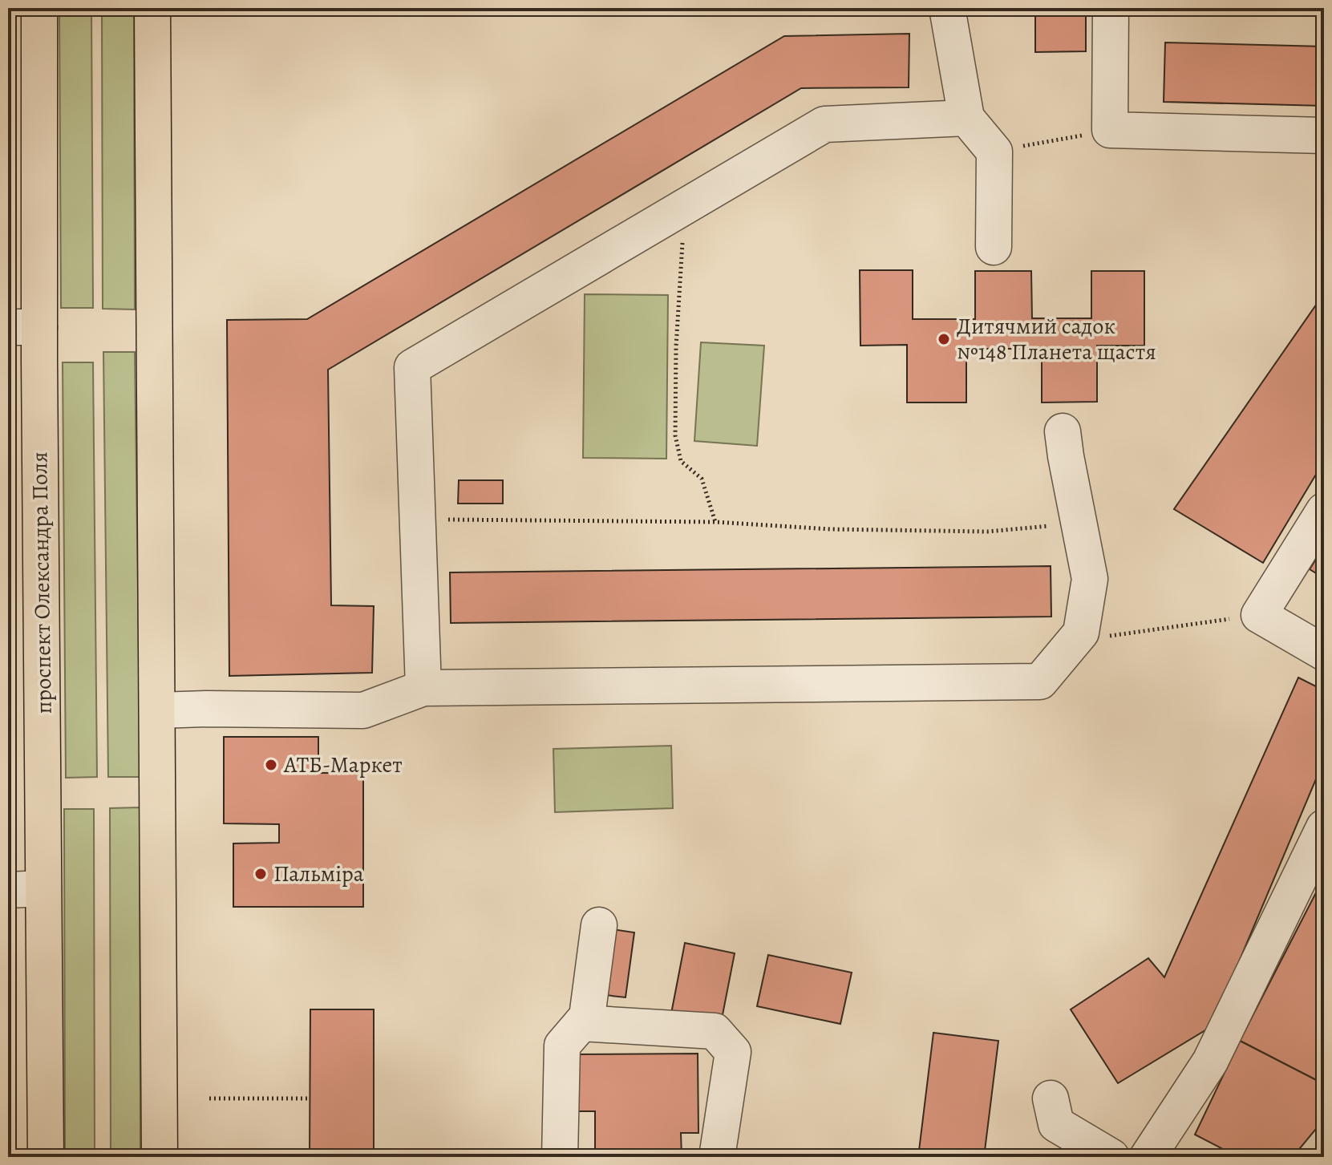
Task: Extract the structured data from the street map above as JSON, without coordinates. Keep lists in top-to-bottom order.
{
  "streets": {
    "main road": ["проспект Олександра Поля"]
  },
  "places": ["Дитячмий садок №148 Планета щастя", "АТБ-Маркет", "Пальміра"]
}
